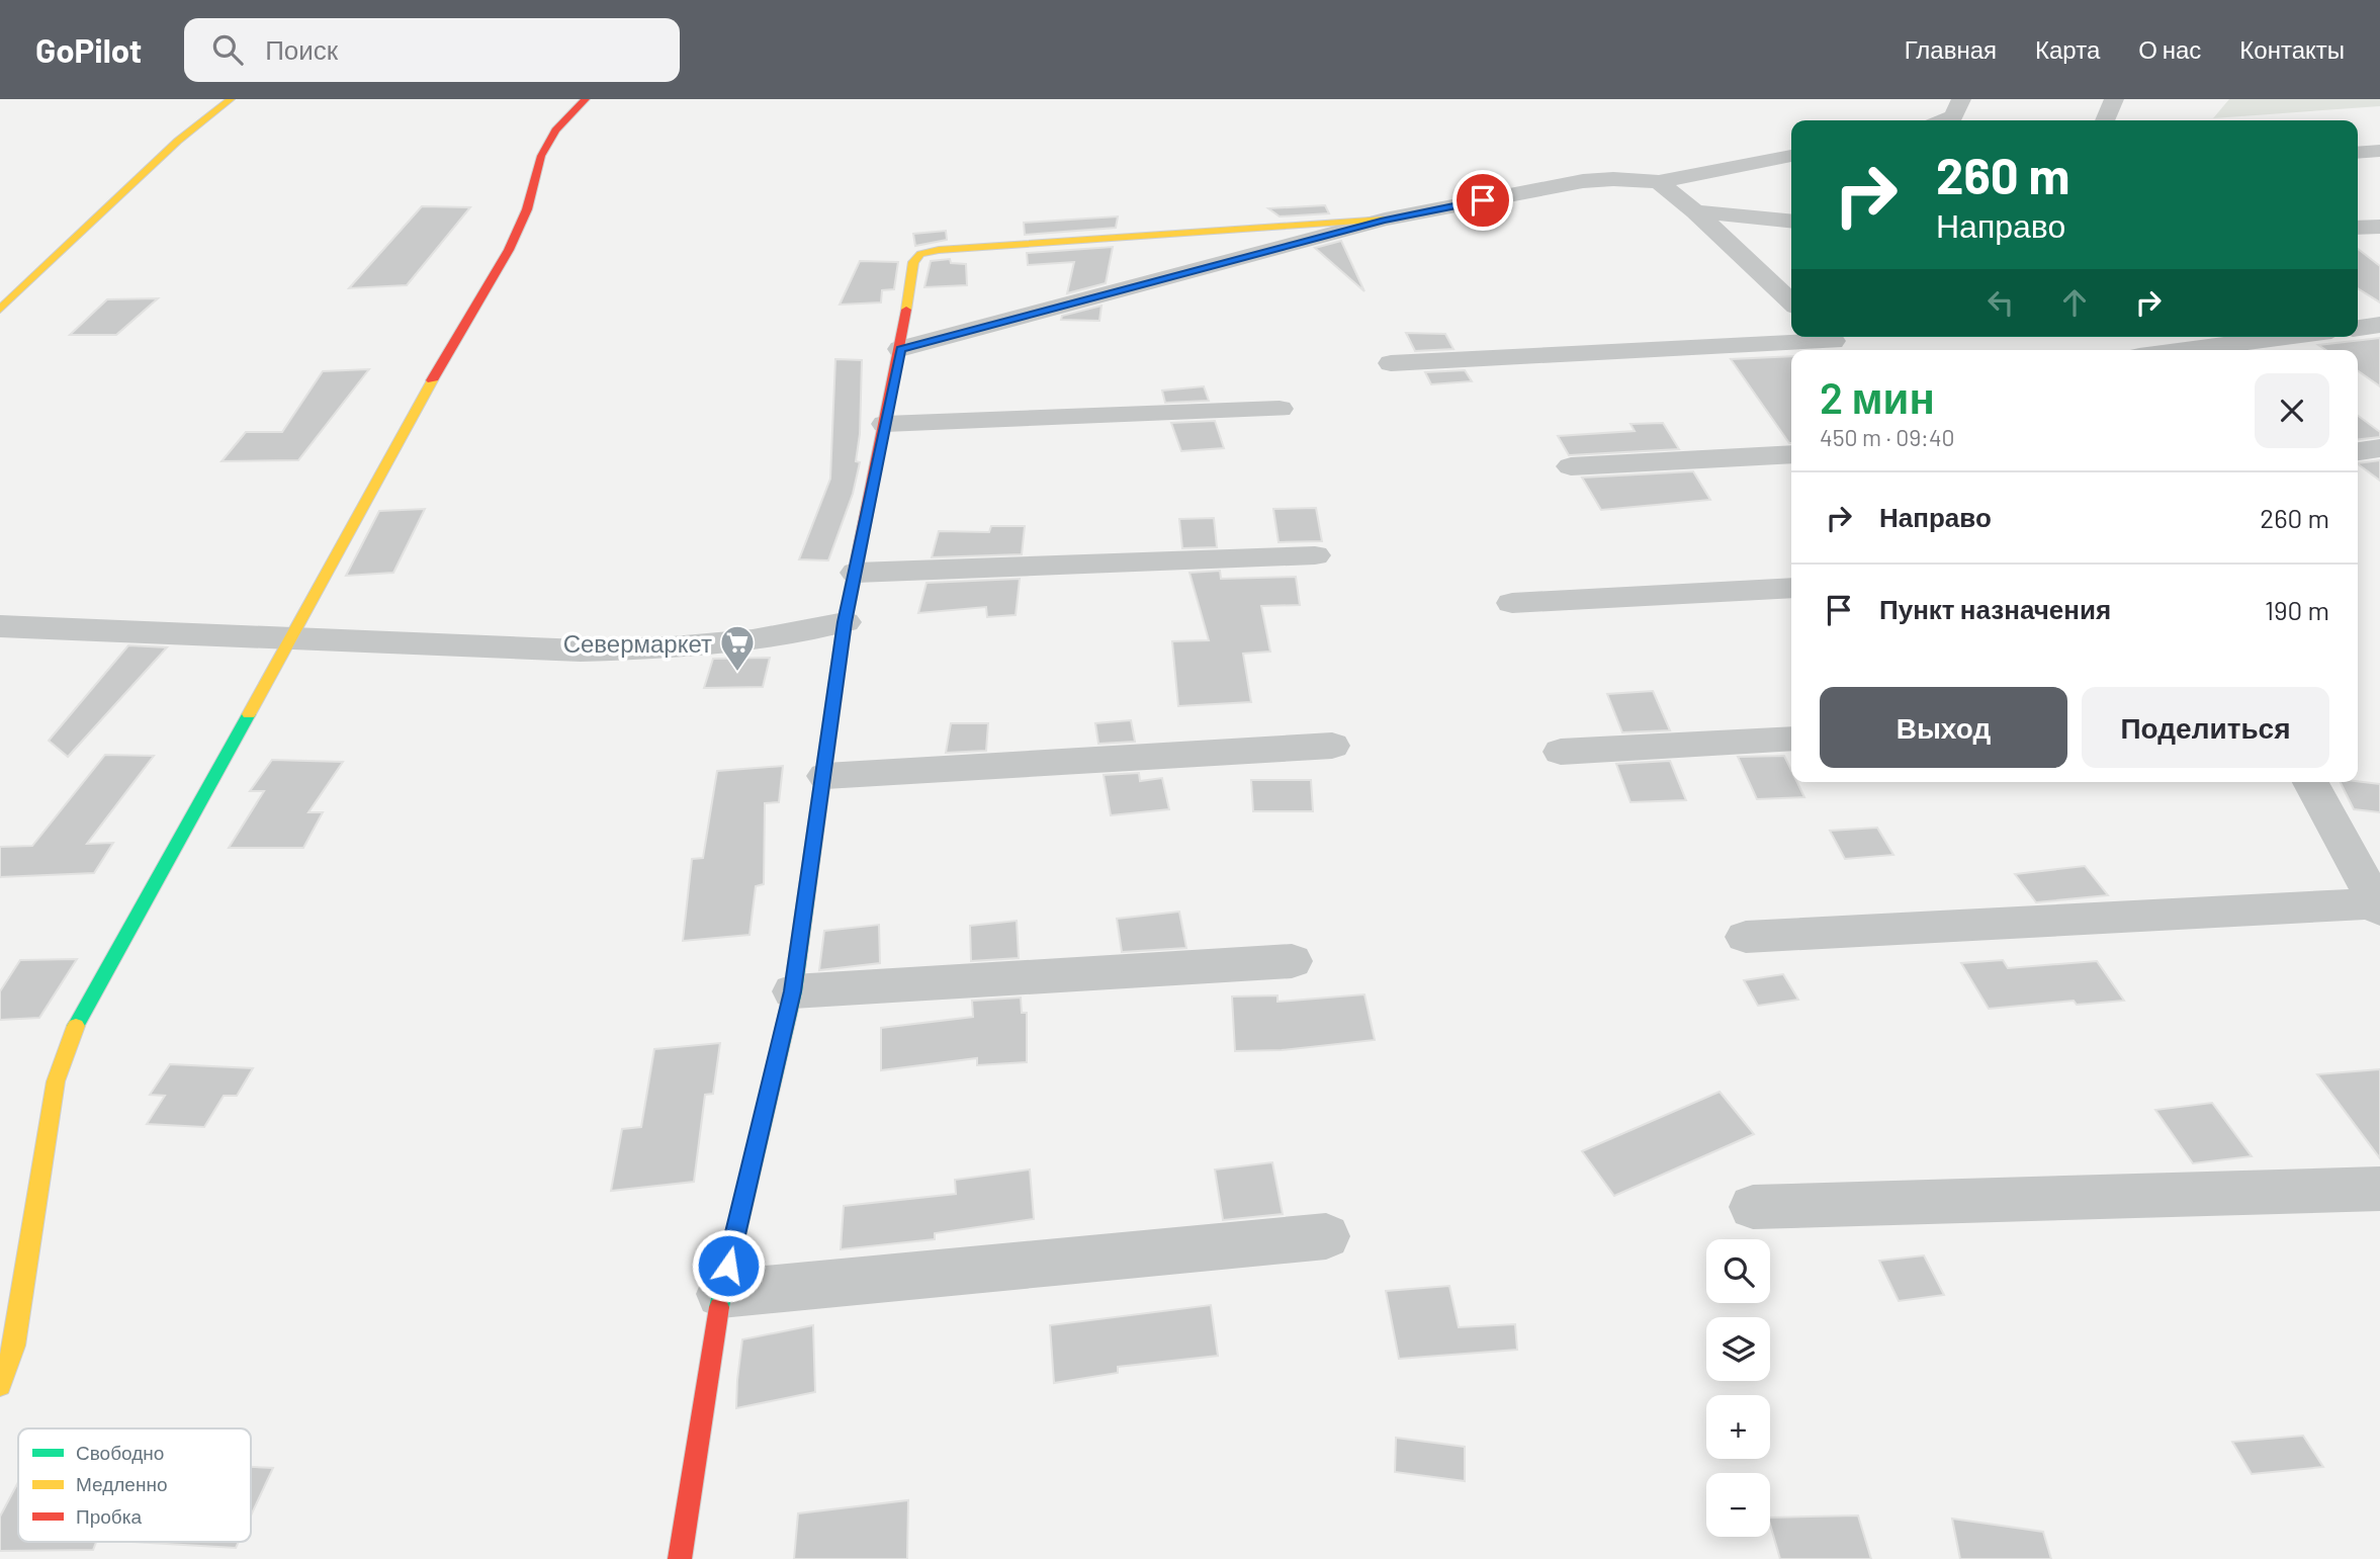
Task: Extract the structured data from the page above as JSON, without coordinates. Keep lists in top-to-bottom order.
{
  "places": {
    "supermarket": ["Севермаркет"]
  },
  "legend": ["Свободно", "Медленно", "Пробка"],
  "page": {
    "header": "GoPilot",
    "search": "Поиск",
    "nav": [
      "Главная",
      "Карта",
      "О нас",
      "Контакты"
    ],
    "turn": ["260 m", "Направо"],
    "heading": ["2 мин", "450 m · 09:40"],
    "list": [
      {
        "name": "Направо",
        "value": "260 m"
      },
      {
        "name": "Пункт назначения",
        "value": "190 m"
      }
    ],
    "buttons": ["Выход", "Поделиться"],
    "map_buttons": ["+", "−"]
  }
}
